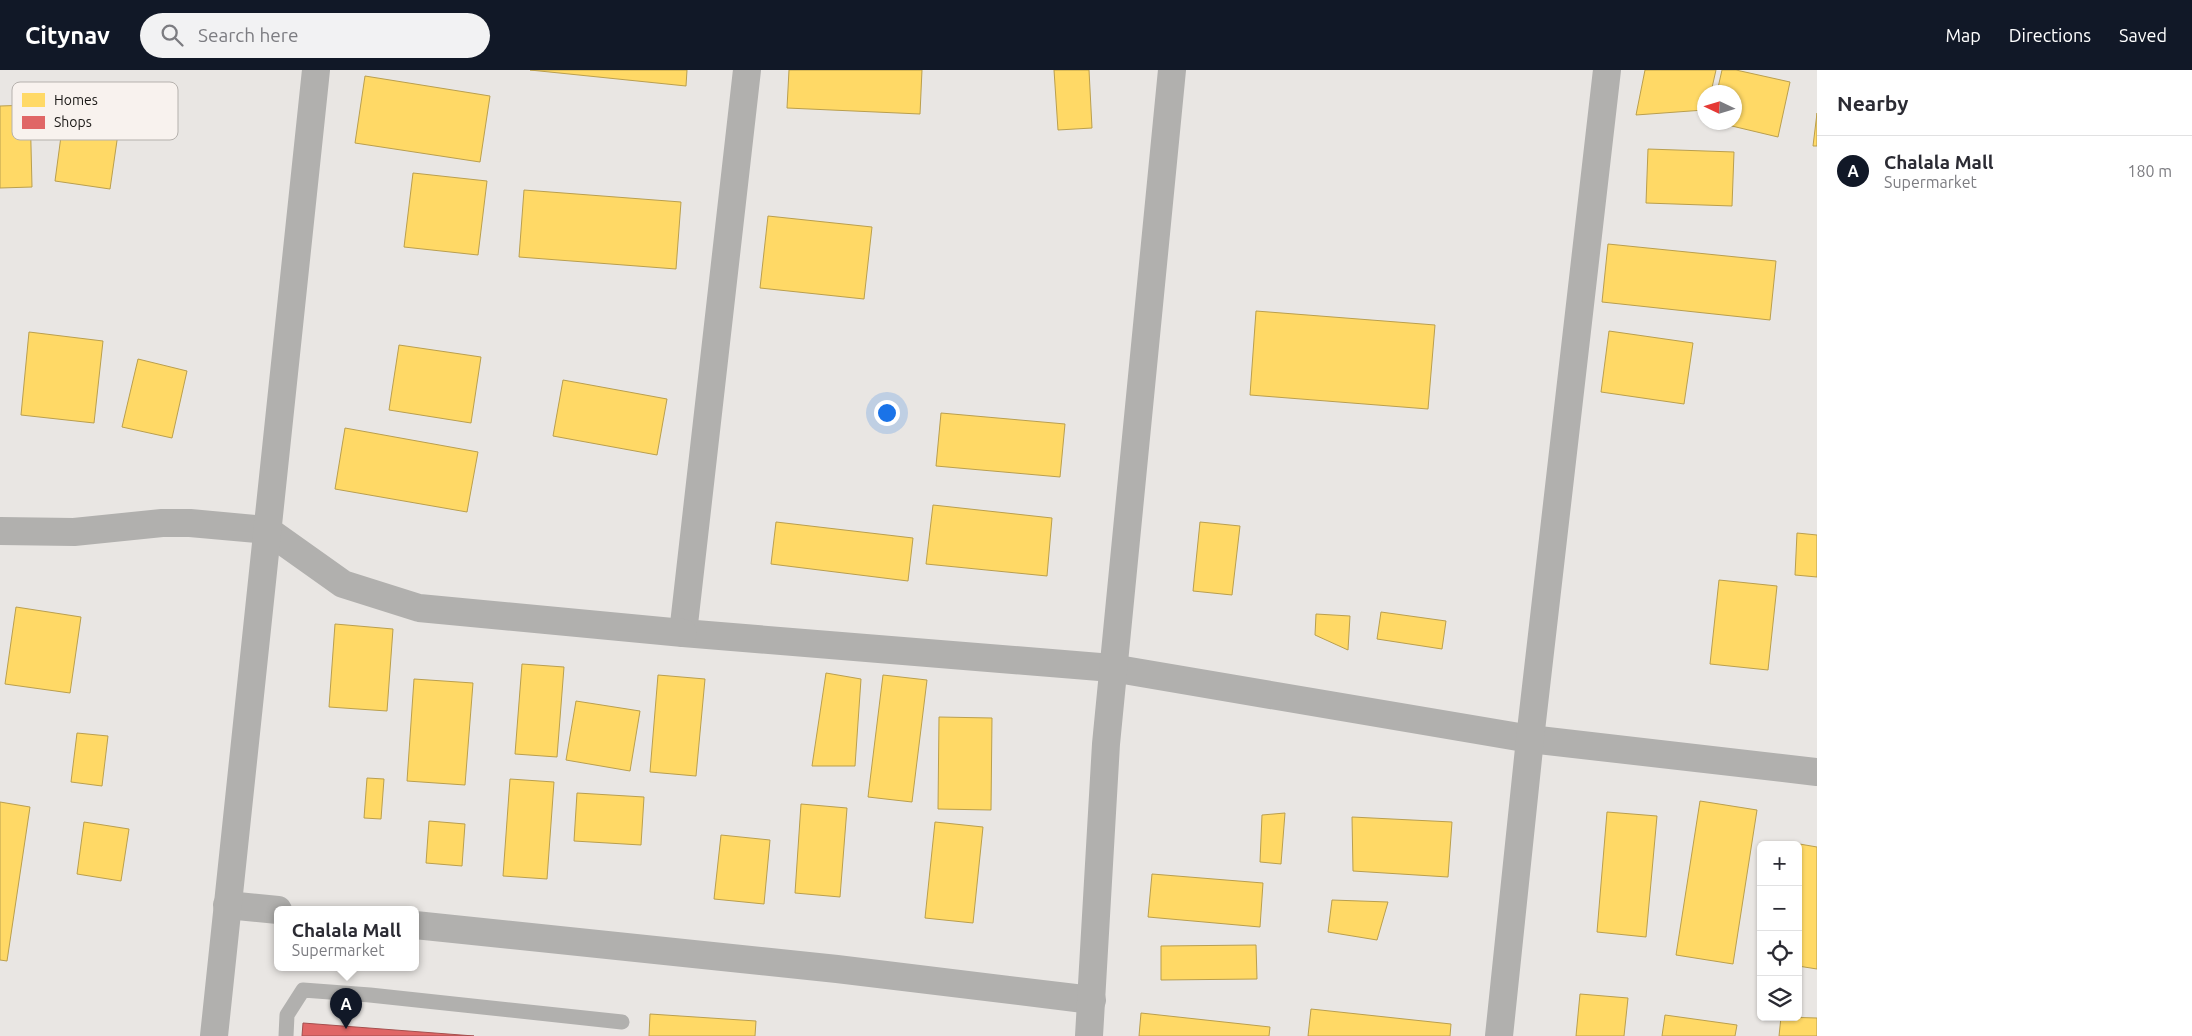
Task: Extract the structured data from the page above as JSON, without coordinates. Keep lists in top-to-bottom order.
{
  "legend": ["Homes", "Shops"],
  "north": "left",
  "page": {
    "header": "Citynav",
    "search": "Search here",
    "nav": ["Map", "Directions", "Saved"],
    "heading": "Nearby",
    "list": [
      {
        "mark": "A",
        "name": "Chalala Mall",
        "note": "Supermarket",
        "value": "180 m"
      }
    ],
    "map_buttons": ["+", "−"],
    "popup": ["Chalala Mall", "Supermarket"],
    "pins": "A"
  }
}
